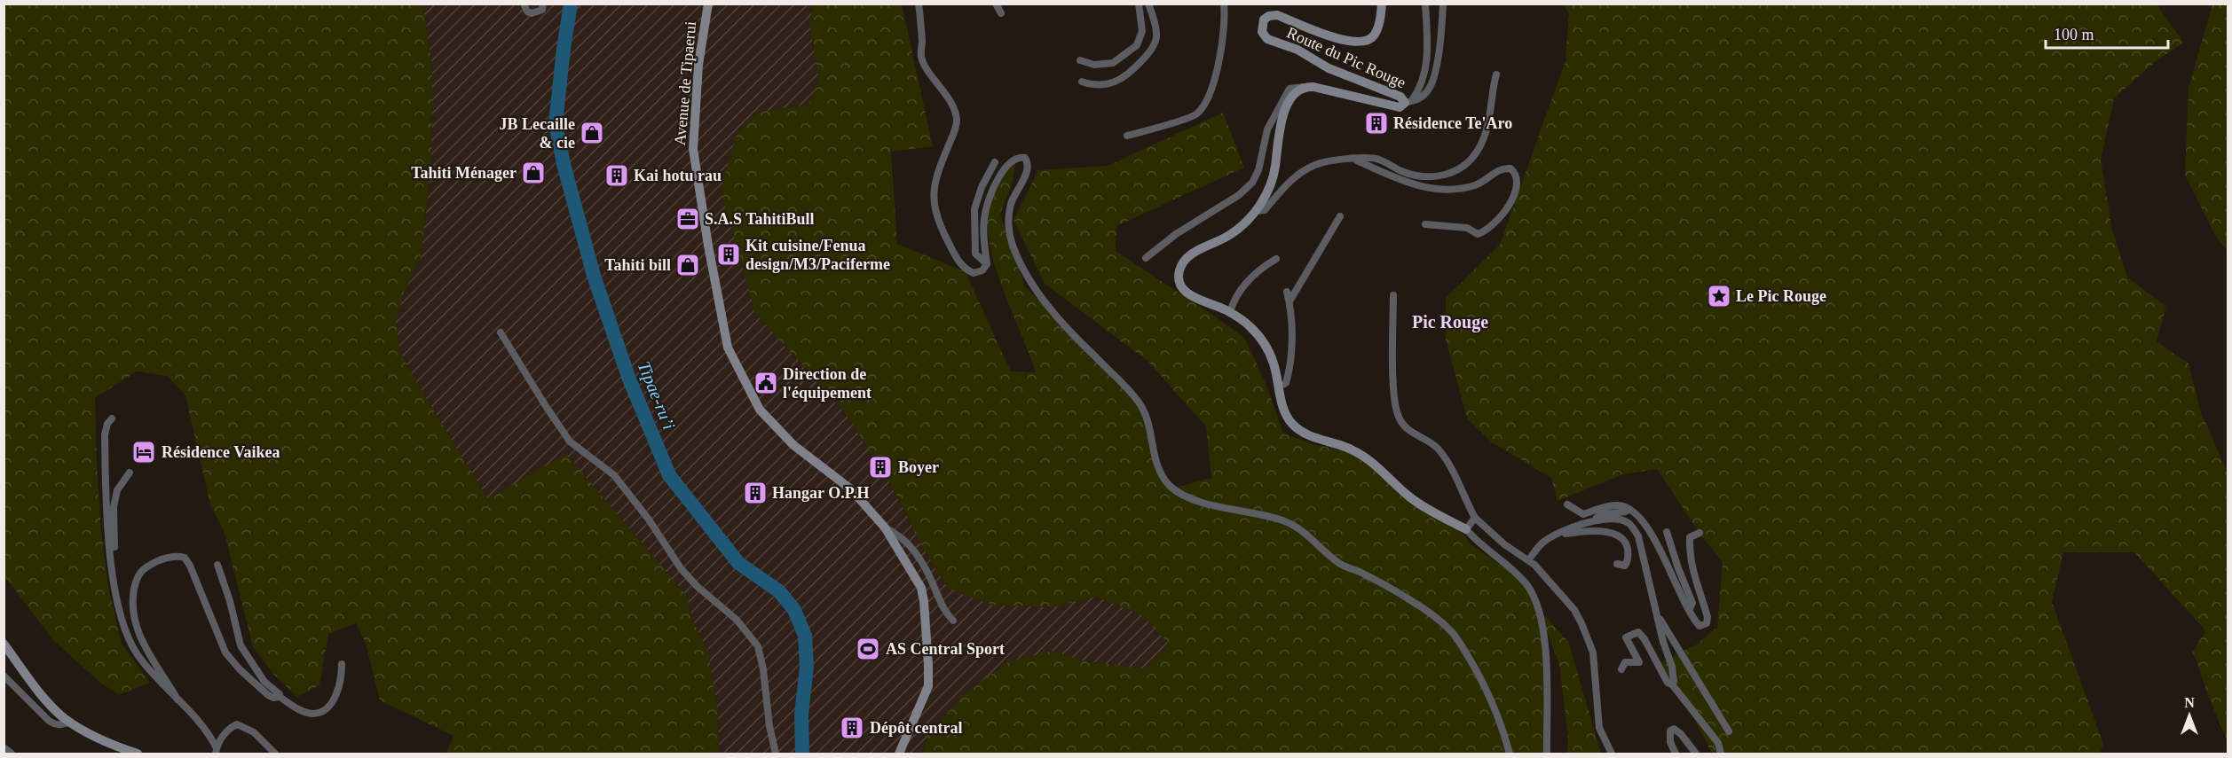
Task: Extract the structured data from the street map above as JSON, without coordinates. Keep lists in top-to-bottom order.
{
  "streets": {
    "street": ["Route du Pic Rouge", "Avenue de Tipaerui"]
  },
  "districts": ["Pic Rouge"],
  "water": ["Tipae-ru’i"],
  "places": {
    "building": [
      "Résidence Te'Aro",
      "Kai hotu rau",
      "Kit cuisine/Fenua design/M3/Paciferme",
      "Boyer",
      "Hangar O.P.H",
      "Dépôt central"
    ],
    "shop": ["JB Lecaille & cie", "Tahiti Ménager", "Tahiti bill"],
    "office": ["S.A.S TahitiBull"],
    "place": ["Le Pic Rouge"],
    "public building": ["Direction de l'équipement"],
    "hotel": ["Résidence Vaikea"],
    "sports": ["AS Central Sport"]
  },
  "scale_bar": "100 m",
  "north": "top"
}
